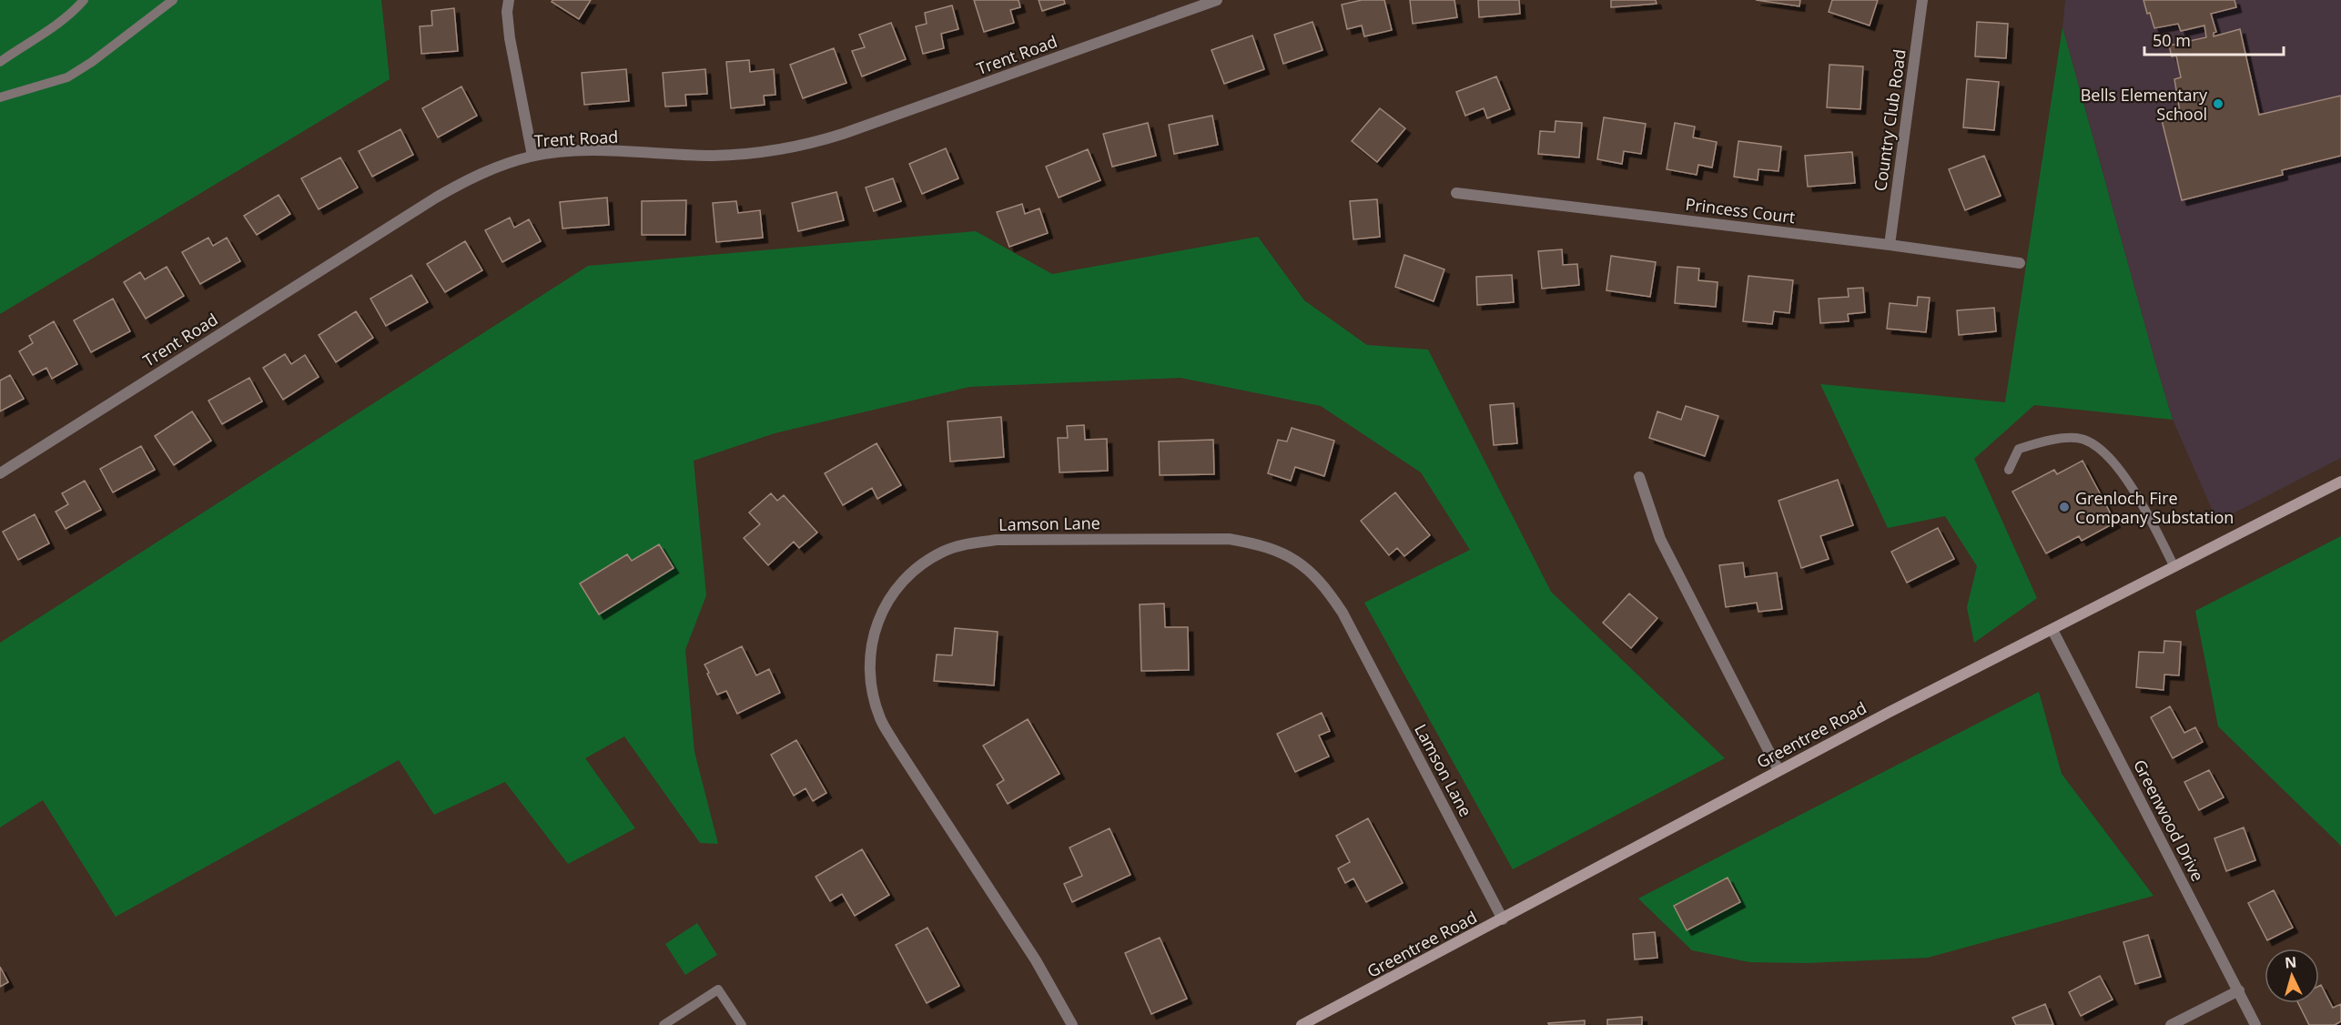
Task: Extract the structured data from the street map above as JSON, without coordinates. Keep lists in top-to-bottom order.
{
  "streets": {
    "street": [
      "Trent Road",
      "Country Club Road",
      "Princess Court",
      "Lamson Lane",
      "Greentree Road",
      "Greenwood Drive"
    ]
  },
  "crossings": [
    ["Country Club Road", "Princess Court"],
    ["Lamson Lane", "Greentree Road"],
    ["Greentree Road", "Greenwood Drive"]
  ],
  "places": ["Bells Elementary School", "Grenloch Fire Company Substation"],
  "scale_bar": "50 m",
  "north": "top"
}
